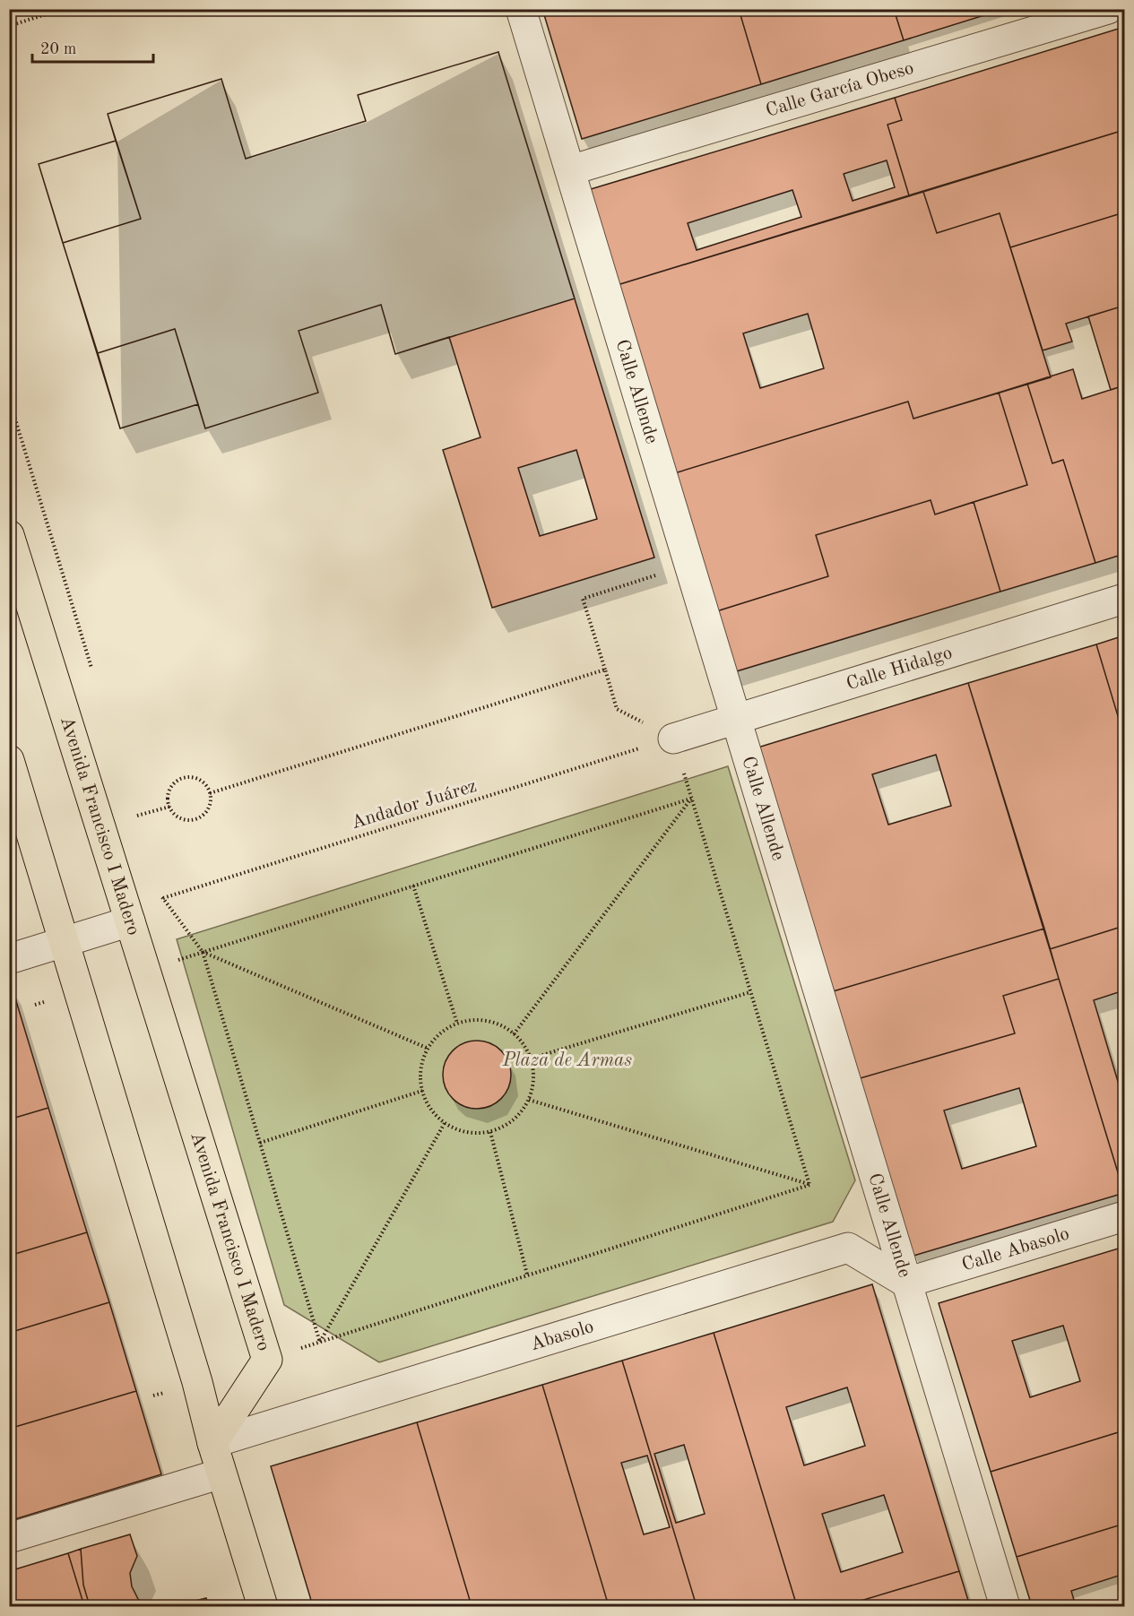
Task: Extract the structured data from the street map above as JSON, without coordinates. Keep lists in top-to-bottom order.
{
  "streets": {
    "main road": ["Avenida Francisco I Madero"],
    "street": [
      "Calle García Obeso",
      "Calle Allende",
      "Calle Hidalgo",
      "Calle Abasolo",
      "Abasolo"
    ],
    "path": ["Andador Juárez"]
  },
  "crossings": [
    ["Calle García Obeso", "Calle Allende"],
    ["Calle Allende", "Calle Hidalgo"],
    ["Calle Allende", "Calle Abasolo"],
    ["Calle Allende", "Abasolo"],
    ["Calle Hidalgo", "Andador Juárez"],
    ["Avenida Francisco I Madero", "Abasolo"],
    ["Calle Abasolo", "Abasolo"]
  ],
  "parks": ["Plaza de Armas"],
  "scale_bar": "20 m"
}
